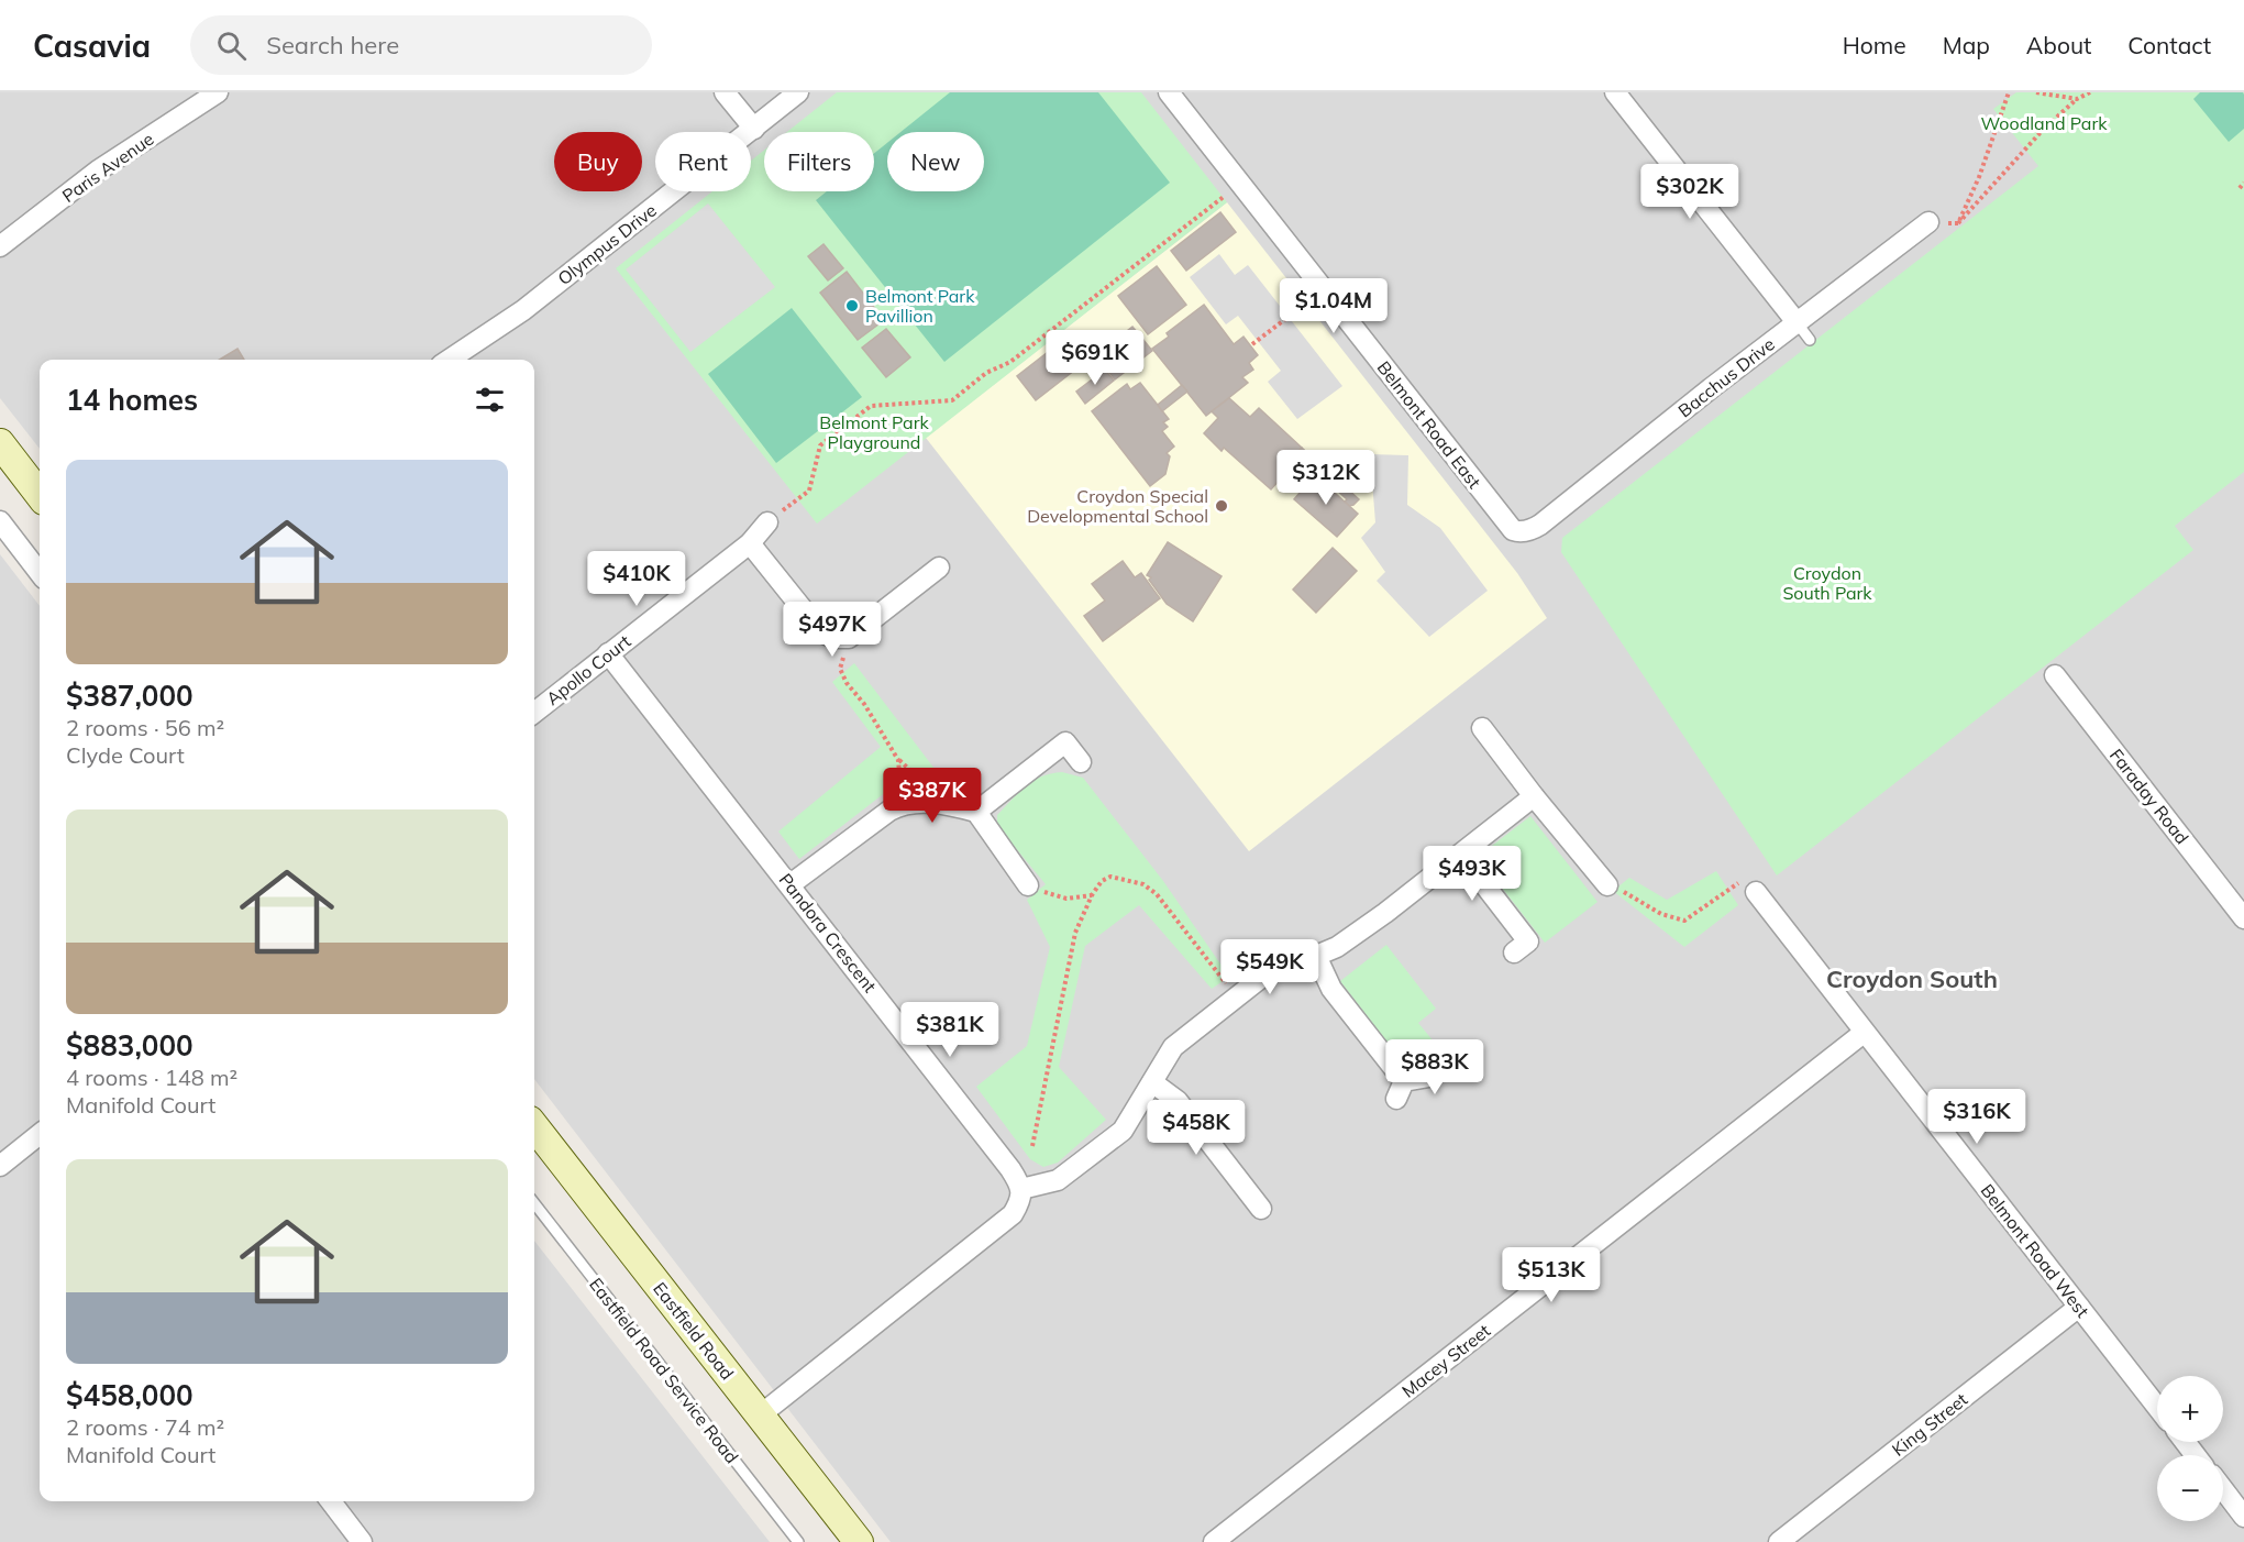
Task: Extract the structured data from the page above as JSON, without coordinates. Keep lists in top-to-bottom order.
{
  "streets": {
    "main road": ["Eastfield Road"],
    "street": [
      "Paris Avenue",
      "Olympus Drive",
      "Bacchus Drive",
      "Belmont Road East",
      "Apollo Court",
      "Faraday Road",
      "Pandora Crescent",
      "Belmont Road West",
      "Macey Street",
      "King Street"
    ],
    "lane": ["Eastfield Road Service Road"]
  },
  "crossings": [
    ["Bacchus Drive", "Belmont Road East"],
    ["Apollo Court", "Pandora Crescent"],
    ["Belmont Road West", "Macey Street"],
    ["Belmont Road West", "King Street"]
  ],
  "districts": ["Croydon South"],
  "parks": ["Woodland Park", "Belmont Park Playground", "Croydon South Park"],
  "places": ["Belmont Park Pavillion", "Croydon Special Developmental School"],
  "page": {
    "header": "Casavia",
    "search": "Search here",
    "nav": [
      "Home",
      "Map",
      "About",
      "Contact"
    ],
    "chip": [
      "Buy",
      "Rent",
      "Filters",
      "New"
    ],
    "price": [
      "$302K",
      "$1.04M",
      "$691K",
      "$312K",
      "$410K",
      "$497K",
      "$387K",
      "$493K",
      "$549K",
      "$381K",
      "$883K",
      "$316K",
      "$458K",
      "$513K"
    ],
    "heading": "14 homes",
    "list": [
      {
        "name": "$387,000",
        "note": "2 rooms · 56 m² · Clyde Court"
      },
      {
        "name": "$883,000",
        "note": "4 rooms · 148 m² · Manifold Court"
      },
      {
        "name": "$458,000",
        "note": "2 rooms · 74 m² · Manifold Court"
      }
    ],
    "map_buttons": ["+", "−"]
  }
}
